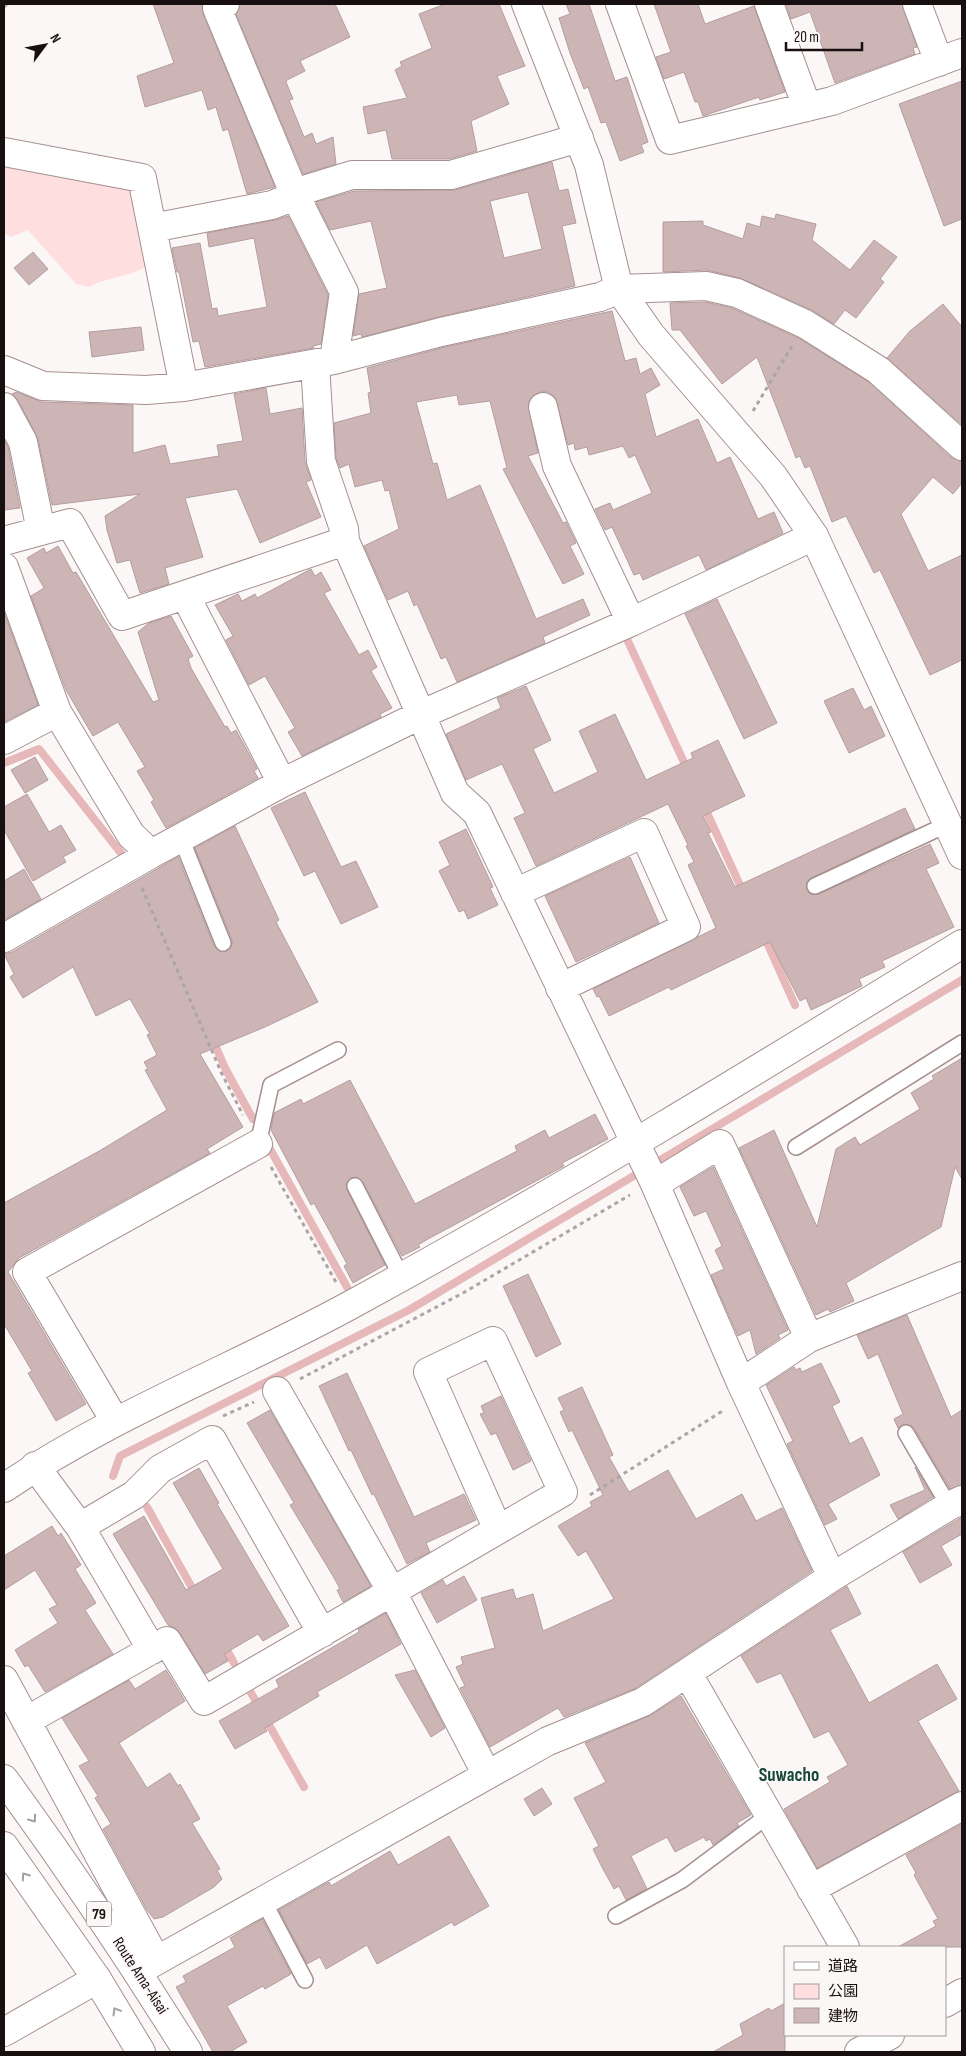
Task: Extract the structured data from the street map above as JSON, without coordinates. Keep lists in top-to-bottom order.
{
  "streets": {
    "street": ["79", "Route Ama-Aisai"]
  },
  "districts": ["Suwacho"],
  "legend": ["道路", "公園", "建物"],
  "scale_bar": "20 m",
  "north": "top right"
}
